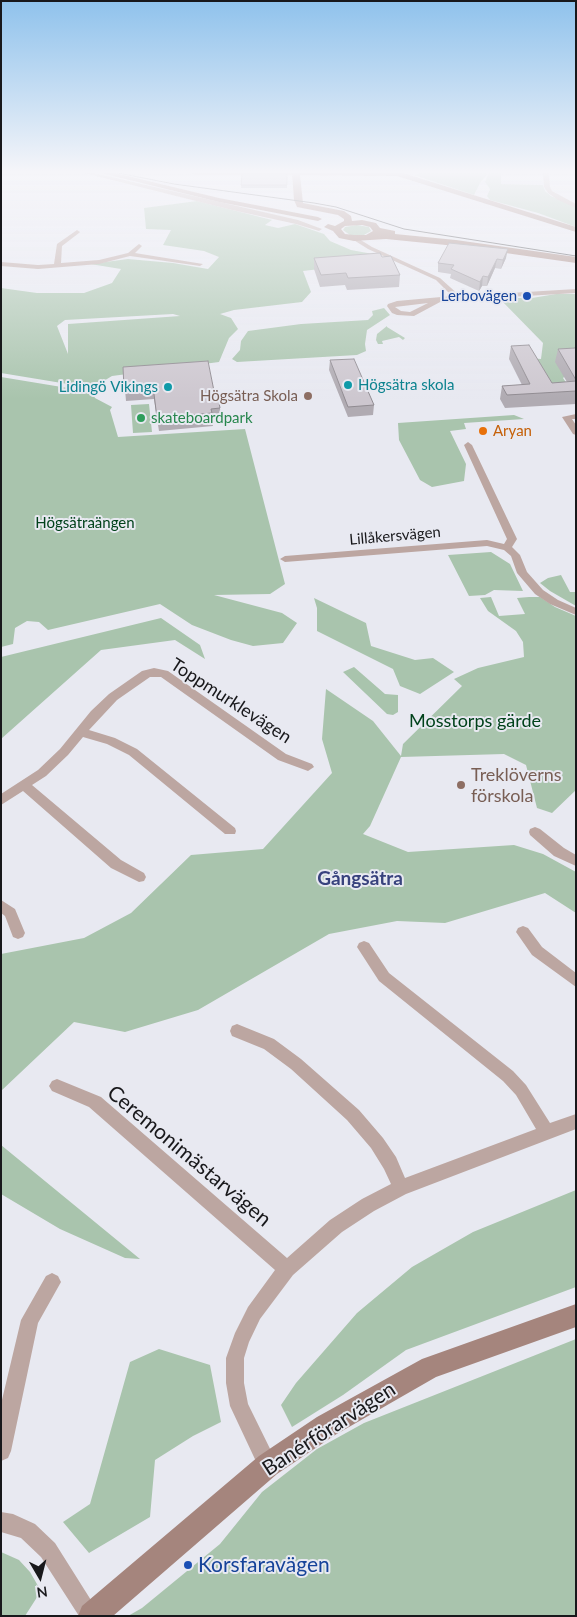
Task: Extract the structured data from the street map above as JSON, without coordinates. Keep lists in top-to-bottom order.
{
  "streets": {
    "street": [
      "Lillåkersvägen",
      "Toppmurklevägen",
      "Ceremonimästarvägen",
      "Banérförarvägen"
    ]
  },
  "districts": ["Gångsätra"],
  "parks": ["Högsätraängen", "Mosstorps gärde"],
  "places": [
    "Lerbovägen",
    "Högsätra skola",
    "Lidingö Vikings",
    "Högsätra Skola",
    "skateboardpark",
    "Aryan",
    "Treklöverns förskola",
    "Korsfaravägen"
  ],
  "north": "bottom"
}
